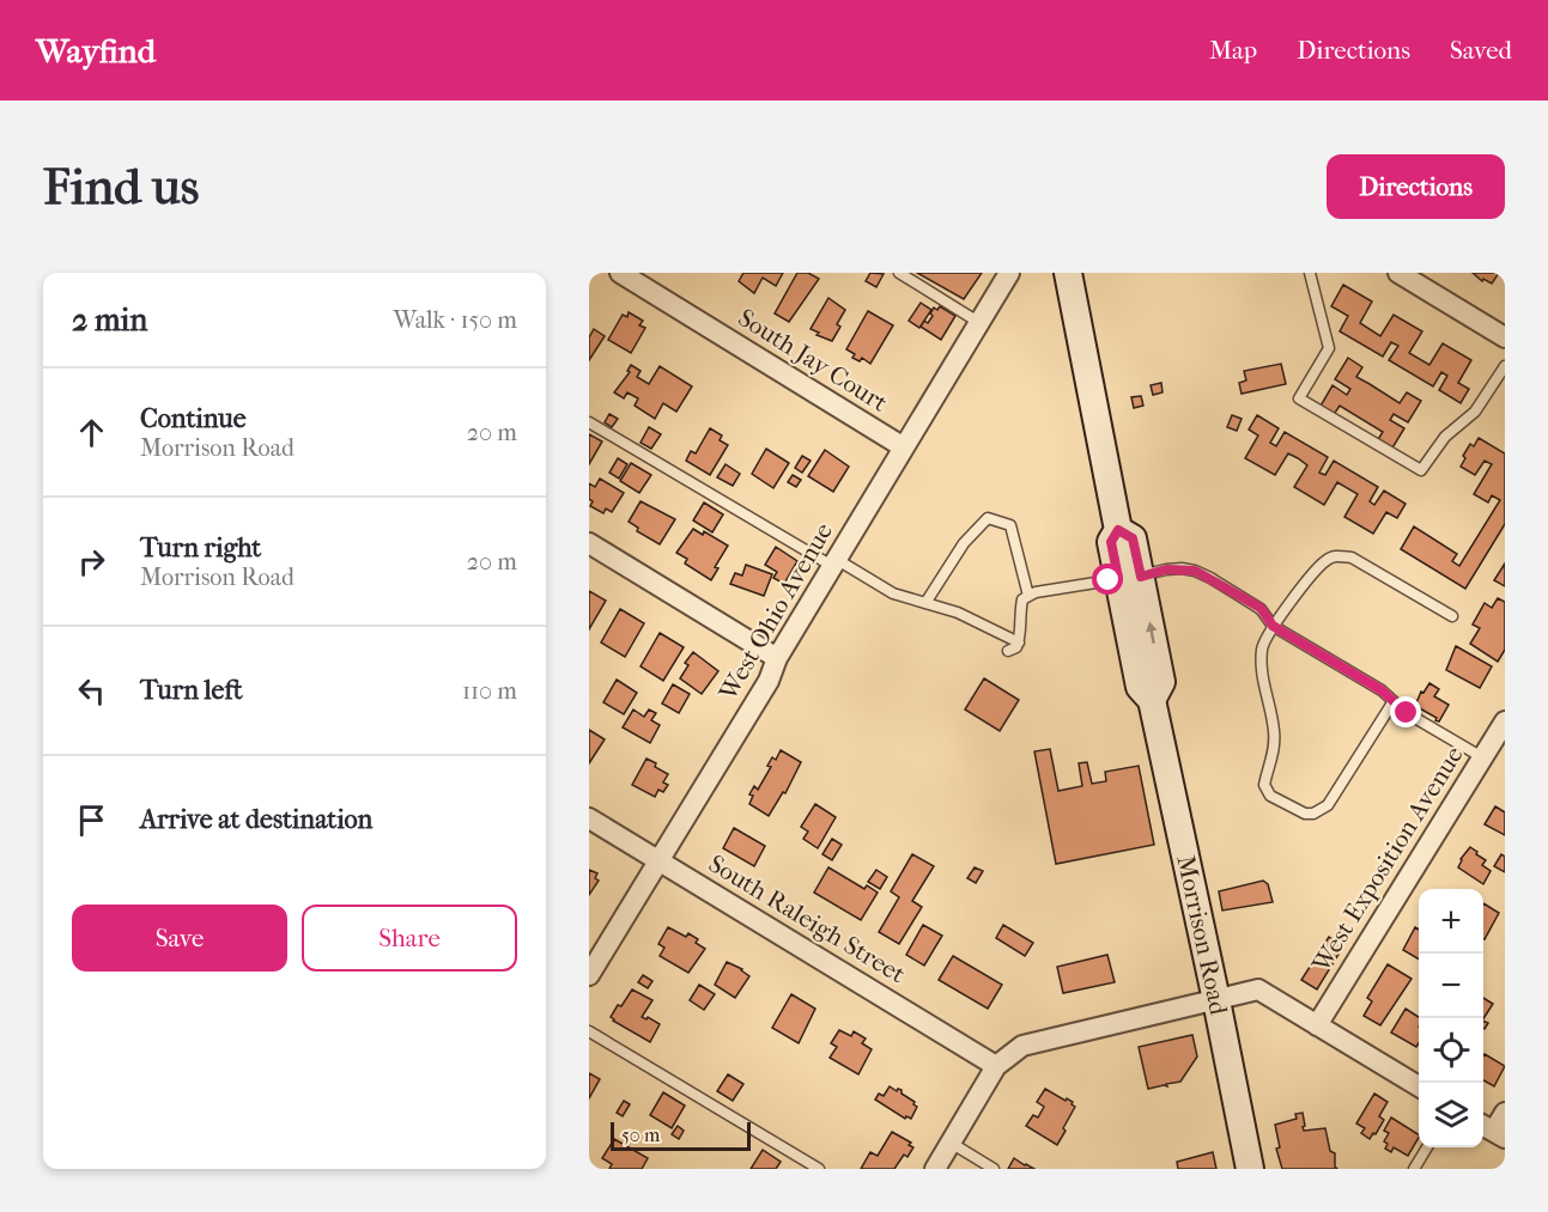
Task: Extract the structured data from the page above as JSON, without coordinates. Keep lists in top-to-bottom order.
{
  "streets": {
    "main road": ["Morrison Road"],
    "street": [
      "South Jay Court",
      "West Ohio Avenue",
      "West Exposition Avenue",
      "South Raleigh Street"
    ]
  },
  "crossings": [
    ["South Jay Court", "West Ohio Avenue"],
    ["West Ohio Avenue", "South Raleigh Street"]
  ],
  "scale_bar": "50 m",
  "page": {
    "header": "Wayfind",
    "nav": ["Map", "Directions", "Saved"],
    "buttons": [
      "Directions",
      ["Save", "Share"]
    ],
    "title": "Find us",
    "heading": ["2 min", "Walk · 150 m"],
    "list": [
      ["Continue", "Morrison Road", "20 m"],
      ["Turn right", "Morrison Road", "20 m"],
      ["Turn left", "110 m"],
      "Arrive at destination"
    ],
    "map_buttons": ["+", "−"],
    "scale": "50 m"
  }
}
